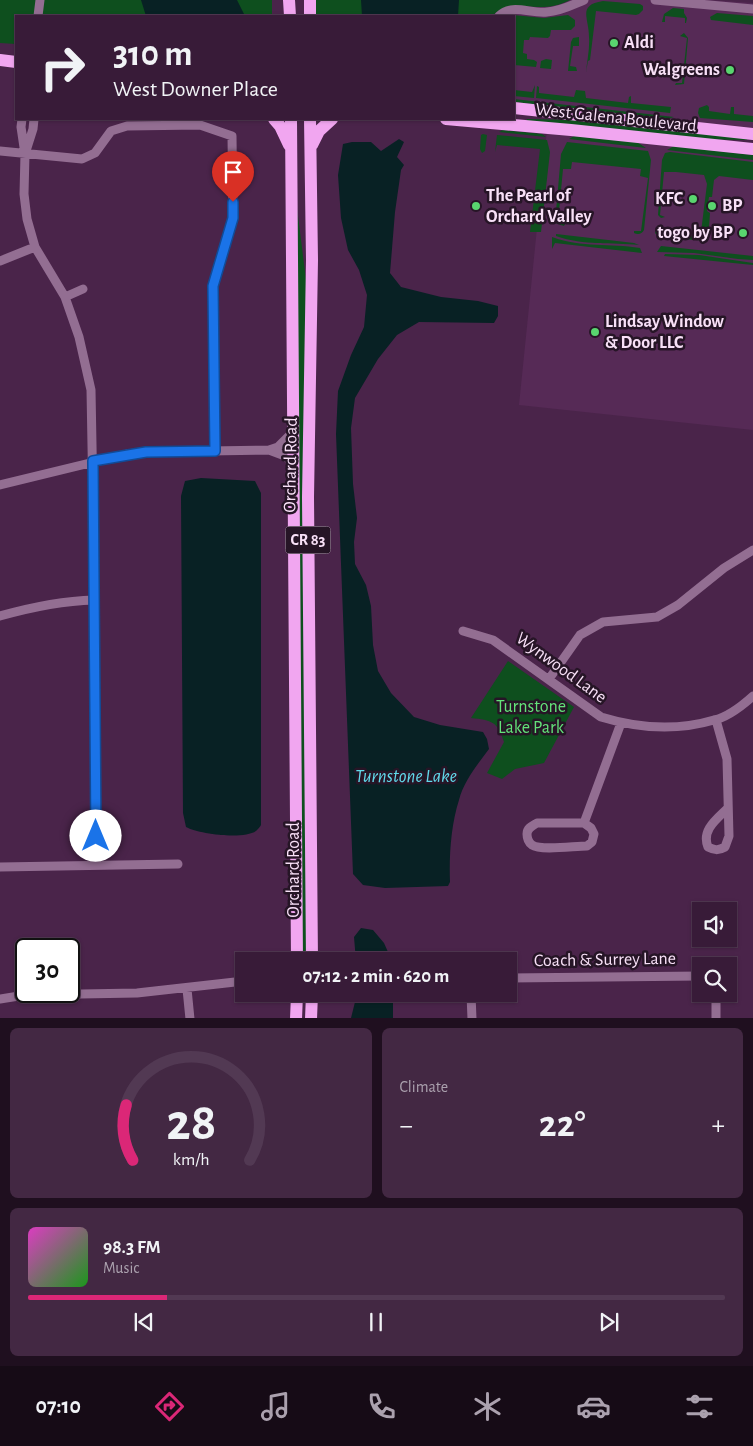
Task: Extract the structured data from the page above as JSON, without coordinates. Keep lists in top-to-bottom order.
{
  "streets": {
    "main road": ["West Galena Boulevard", "Orchard Road", "CR 83"],
    "street": ["Wynwood Lane", "Coach & Surrey Lane"]
  },
  "water": ["Turnstone Lake"],
  "parks": ["Turnstone Lake Park"],
  "places": [
    "Aldi",
    "Walgreens",
    "KFC",
    "The Pearl of Orchard Valley",
    "BP",
    "togo by BP",
    "Lindsay Window & Door LLC"
  ],
  "page": {
    "turn": ["310 m", "West Downer Place"],
    "limit": "30",
    "trip": "07:12 · 2 min · 620 m",
    "tile": "Climate",
    "heat": ["−", "22°", "+"],
    "song": ["98.3 FM", "Music"],
    "tabs": "07:10",
    "gauge": ["28", "km/h"]
  }
}
